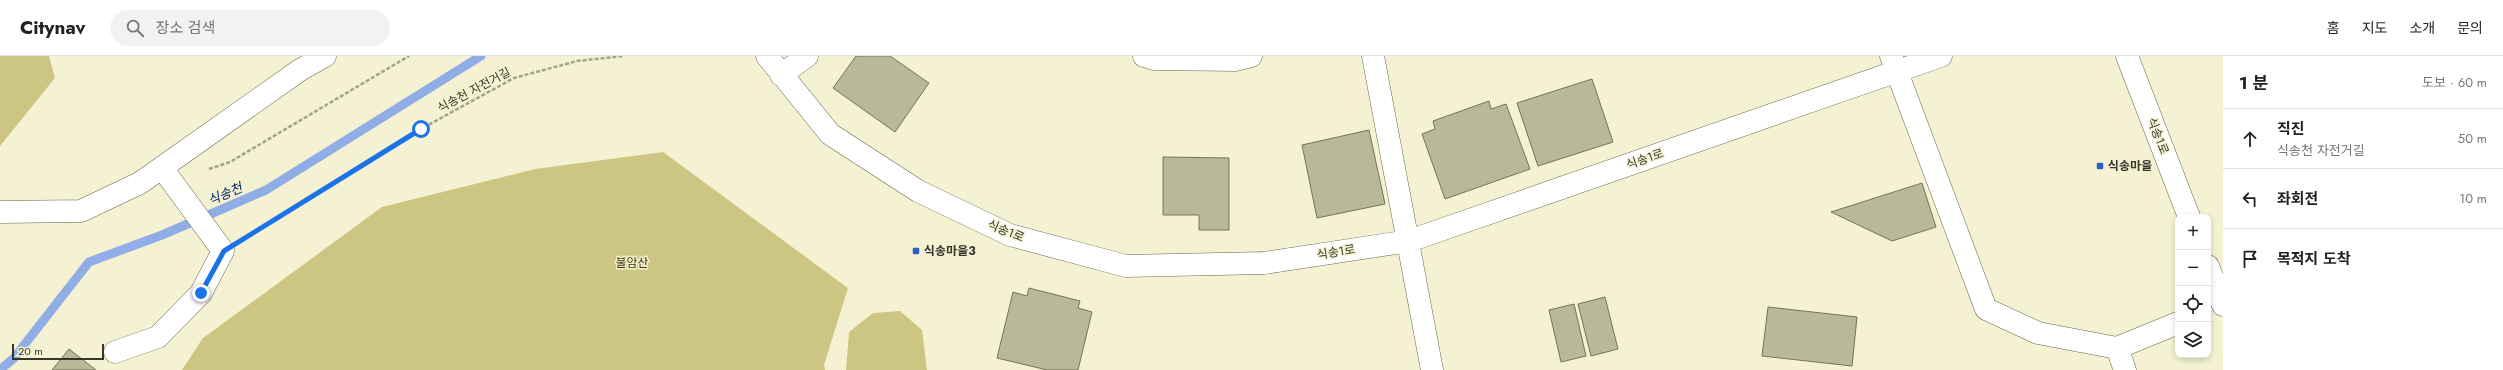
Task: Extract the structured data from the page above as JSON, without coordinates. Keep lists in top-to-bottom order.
{
  "streets": {
    "street": ["식송1로"],
    "path": ["식송천 자전거길"]
  },
  "water": ["식송천"],
  "parks": ["불암산"],
  "places": {
    "transit": ["식송마을", "식송마을3"]
  },
  "scale_bar": "20 m",
  "page": {
    "header": "Citynav",
    "search": "장소 검색",
    "nav": [
      "홈",
      "지도",
      "소개",
      "문의"
    ],
    "heading": ["1 분", "도보 · 60 m"],
    "list": [
      ["직진", "식송천 자전거길", "50 m"],
      ["좌회전", "10 m"],
      "목적지 도착"
    ],
    "map_buttons": ["+", "−"],
    "scale": "20 m"
  }
}
